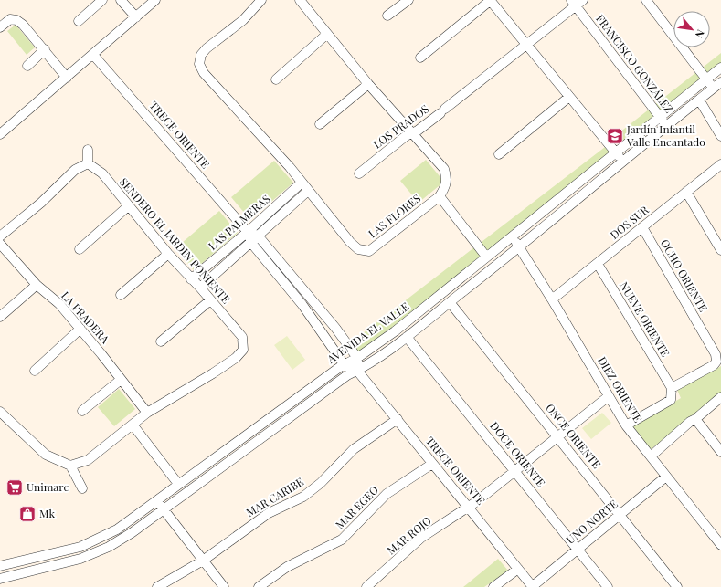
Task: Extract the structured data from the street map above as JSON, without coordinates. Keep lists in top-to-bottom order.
{
  "streets": {
    "street": [
      "FRANCISCO GONZÁLEZ",
      "LOS PRADOS",
      "TRECE ORIENTE",
      "LAS FLORES",
      "LAS PALMERAS",
      "DOS SUR",
      "SENDERO EL JARDIN PONIENTE",
      "OCHO ORIENTE",
      "LA PRADERA",
      "NUEVE ORIENTE",
      "AVENIDA EL VALLE",
      "DIEZ ORIENTE",
      "ONCE ORIENTE",
      "DOCE ORIENTE",
      "MAR CARIBE",
      "MAR EGEO",
      "UNO NORTE",
      "MAR ROJO"
    ]
  },
  "crossings": [
    ["FRANCISCO GONZÁLEZ", "LOS PRADOS"],
    ["FRANCISCO GONZÁLEZ", "AVENIDA EL VALLE"],
    ["LOS PRADOS", "LAS FLORES"],
    ["TRECE ORIENTE", "LAS PALMERAS"],
    ["TRECE ORIENTE", "AVENIDA EL VALLE"],
    ["TRECE ORIENTE", "MAR CARIBE"],
    ["TRECE ORIENTE", "MAR EGEO"],
    ["TRECE ORIENTE", "UNO NORTE"],
    ["TRECE ORIENTE", "MAR ROJO"],
    ["LAS FLORES", "LAS PALMERAS"],
    ["LAS PALMERAS", "SENDERO EL JARDIN PONIENTE"],
    ["DOS SUR", "OCHO ORIENTE"],
    ["DOS SUR", "NUEVE ORIENTE"],
    ["DOS SUR", "DIEZ ORIENTE"],
    ["SENDERO EL JARDIN PONIENTE", "LA PRADERA"],
    ["AVENIDA EL VALLE", "DIEZ ORIENTE"],
    ["AVENIDA EL VALLE", "ONCE ORIENTE"],
    ["AVENIDA EL VALLE", "DOCE ORIENTE"],
    ["DIEZ ORIENTE", "UNO NORTE"],
    ["DIEZ ORIENTE", "MAR ROJO"],
    ["ONCE ORIENTE", "UNO NORTE"],
    ["ONCE ORIENTE", "MAR ROJO"],
    ["DOCE ORIENTE", "UNO NORTE"],
    ["DOCE ORIENTE", "MAR ROJO"]
  ],
  "places": {
    "school or university": ["Jardín Infantil Valle Encantado"],
    "supermarket": ["Unimarc"],
    "shop": ["Mk"]
  },
  "north": "bottom right"
}
